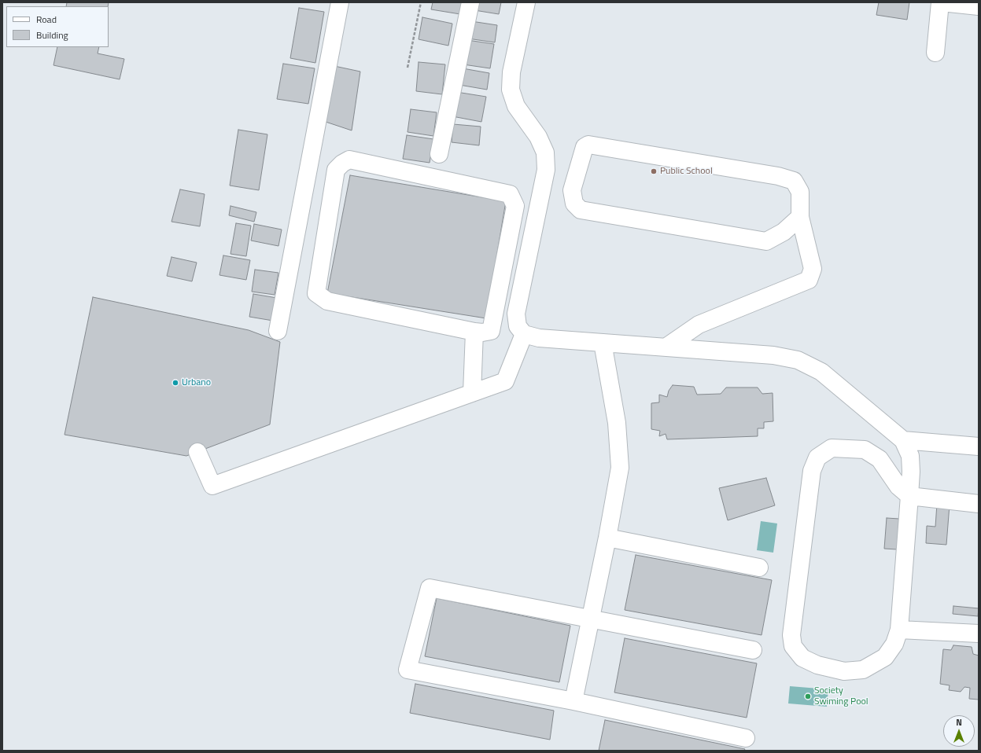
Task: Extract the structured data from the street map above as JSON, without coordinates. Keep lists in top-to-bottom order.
{
  "places": ["Public School", "Urbano", "Society Swiming Pool"],
  "legend": ["Road", "Building"],
  "north": "top"
}
